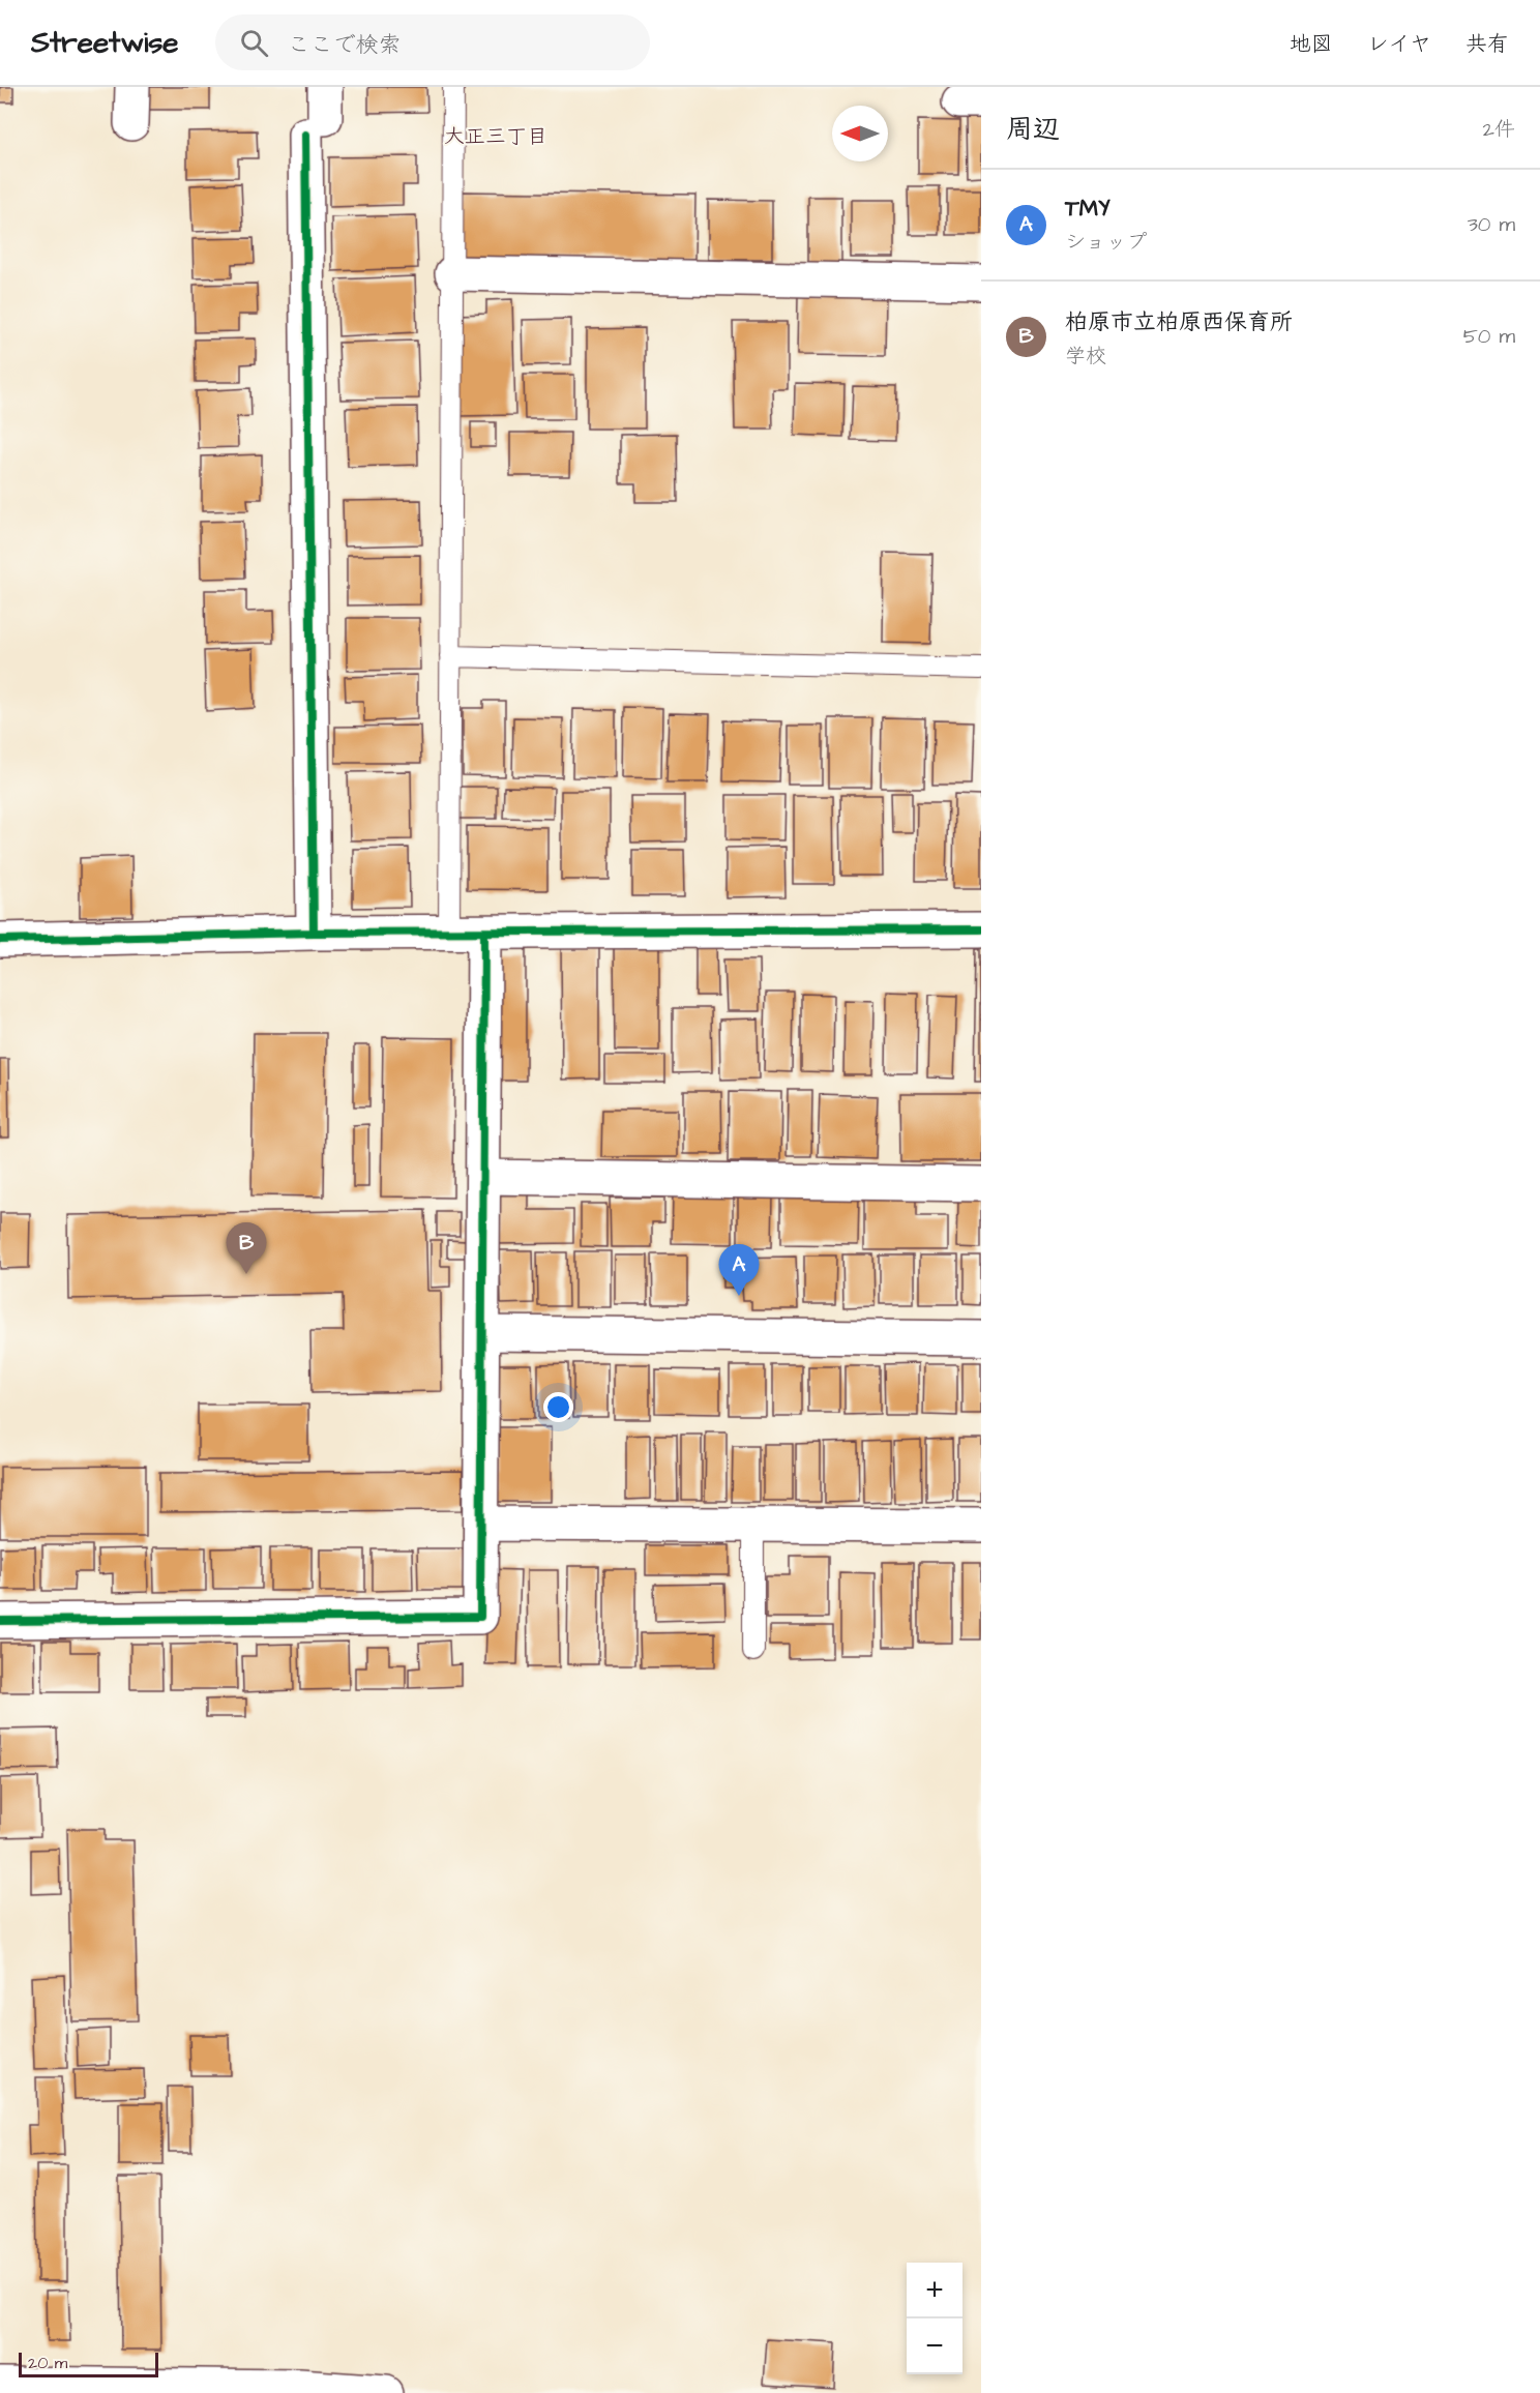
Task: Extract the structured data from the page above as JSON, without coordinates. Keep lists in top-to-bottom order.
{
  "districts": ["大正三丁目"],
  "scale_bar": "20 m",
  "north": "left",
  "page": {
    "header": "Streetwise",
    "search": "ここで検索",
    "nav": ["地図", "レイヤ", "共有"],
    "heading": ["周辺", "2件"],
    "list": [
      {
        "mark": "A",
        "name": "TMY",
        "note": "ショップ",
        "value": "30 m"
      },
      {
        "mark": "B",
        "name": "柏原市立柏原西保育所",
        "note": "学校",
        "value": "50 m"
      }
    ],
    "pins": ["B", "A"],
    "map_buttons": ["+", "−"],
    "scale": "20 m"
  }
}
